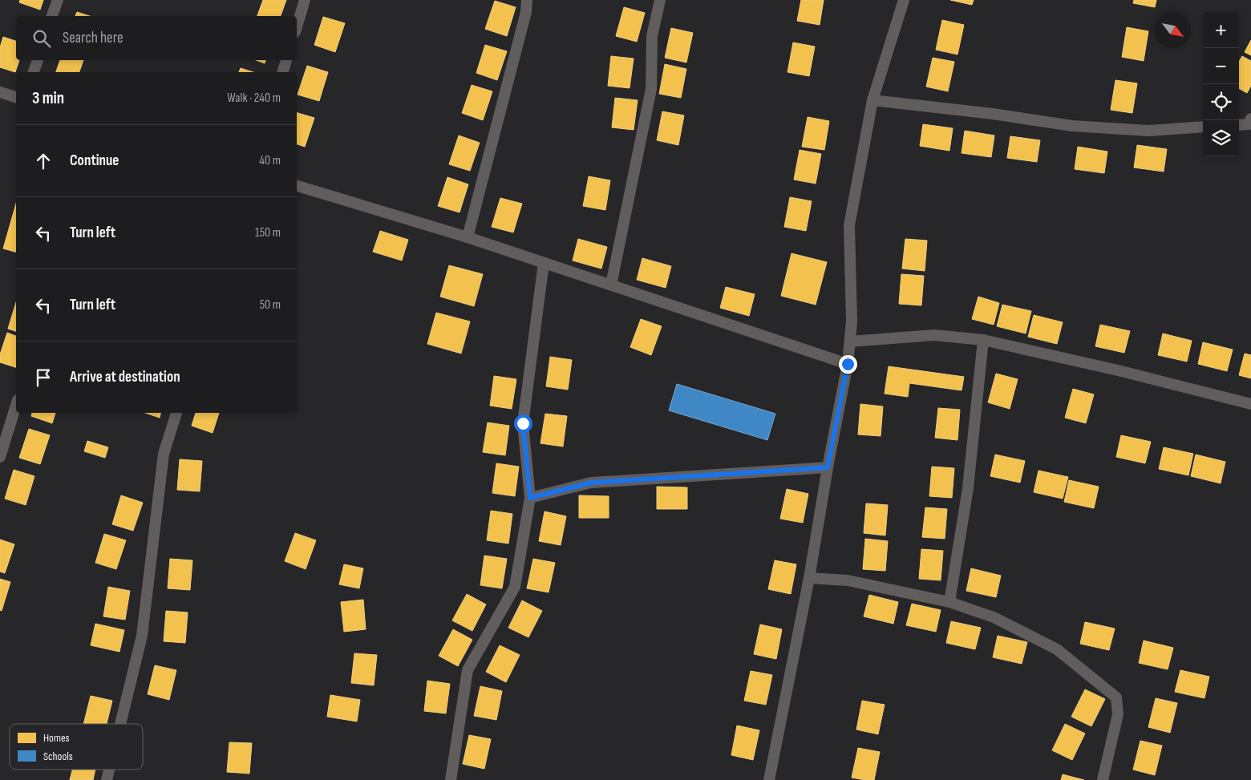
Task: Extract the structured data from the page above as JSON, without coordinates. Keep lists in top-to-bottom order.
{
  "legend": ["Homes", "Schools"],
  "north": "bottom right",
  "page": {
    "map_buttons": ["+", "−"],
    "search": "Search here",
    "heading": ["3 min", "Walk · 240 m"],
    "list": [
      ["Continue", "40 m"],
      ["Turn left", "150 m"],
      ["Turn left", "50 m"],
      "Arrive at destination"
    ]
  }
}
